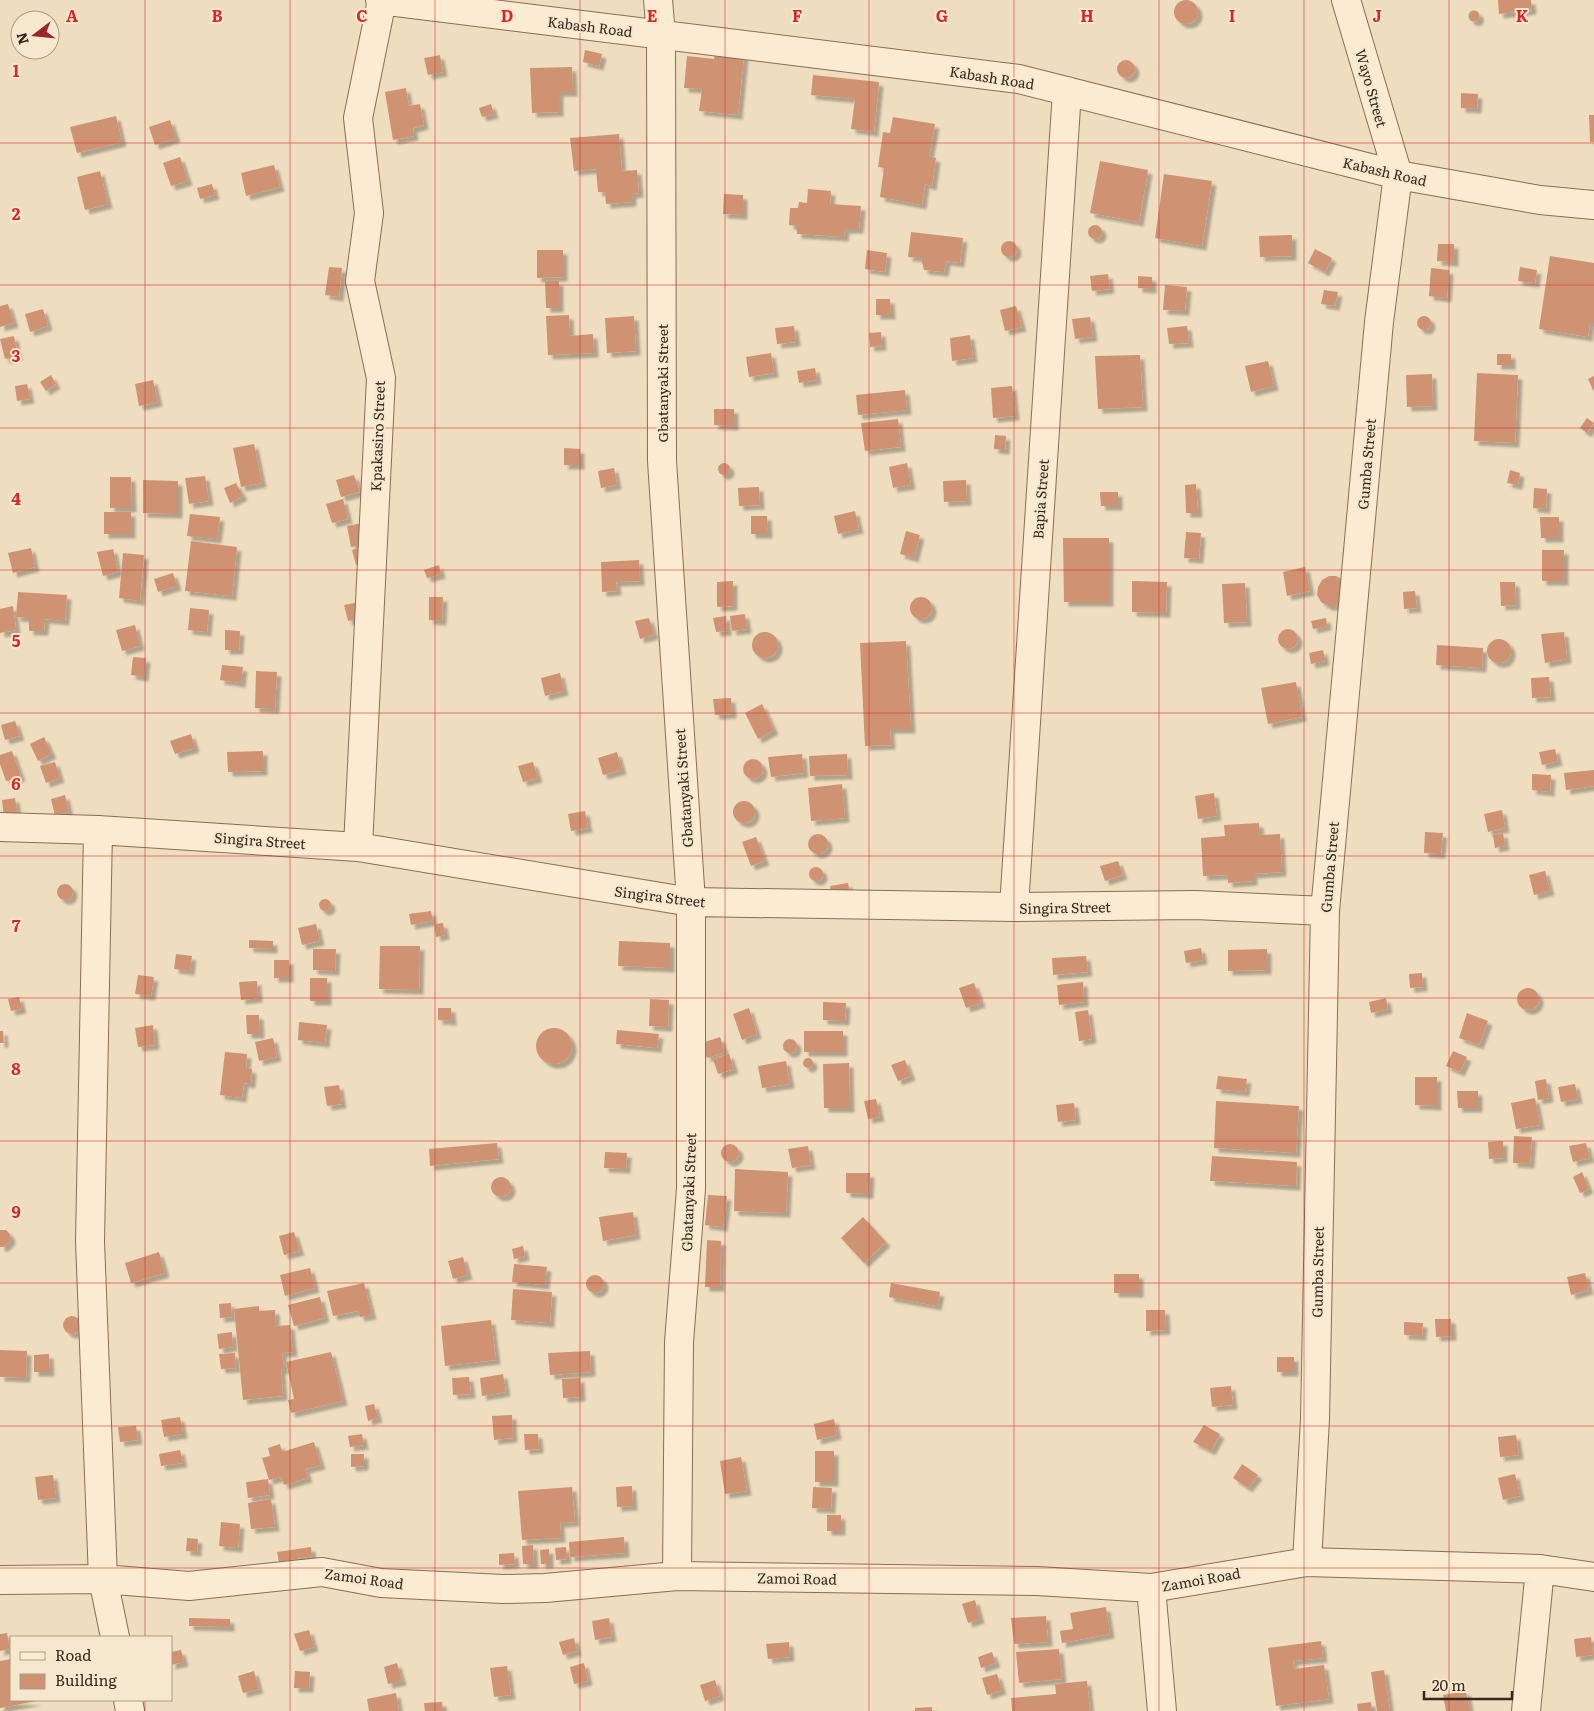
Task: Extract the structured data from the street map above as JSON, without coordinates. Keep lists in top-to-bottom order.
{
  "streets": {
    "street": [
      "Kabash Road",
      "Wayo Street",
      "Gbatanyaki Street",
      "Kpakasiro Street",
      "Gumba Street",
      "Bapia Street",
      "Singira Street",
      "Zamoi Road"
    ]
  },
  "crossings": [
    ["Kabash Road", "Wayo Street"],
    ["Kabash Road", "Gbatanyaki Street"],
    ["Kabash Road", "Kpakasiro Street"],
    ["Kabash Road", "Gumba Street"],
    ["Kabash Road", "Bapia Street"],
    ["Wayo Street", "Gumba Street"],
    ["Gbatanyaki Street", "Singira Street"],
    ["Gbatanyaki Street", "Zamoi Road"],
    ["Kpakasiro Street", "Singira Street"],
    ["Gumba Street", "Singira Street"],
    ["Gumba Street", "Zamoi Road"],
    ["Bapia Street", "Singira Street"]
  ],
  "legend": ["Road", "Building"],
  "scale_bar": "20 m",
  "north": "left",
  "grid": {
    "columns": [
      "A",
      "B",
      "C",
      "D",
      "E",
      "F",
      "G",
      "H",
      "I",
      "J",
      "K"
    ],
    "rows": [
      "1",
      "2",
      "3",
      "4",
      "5",
      "6",
      "7",
      "8",
      "9"
    ]
  }
}
